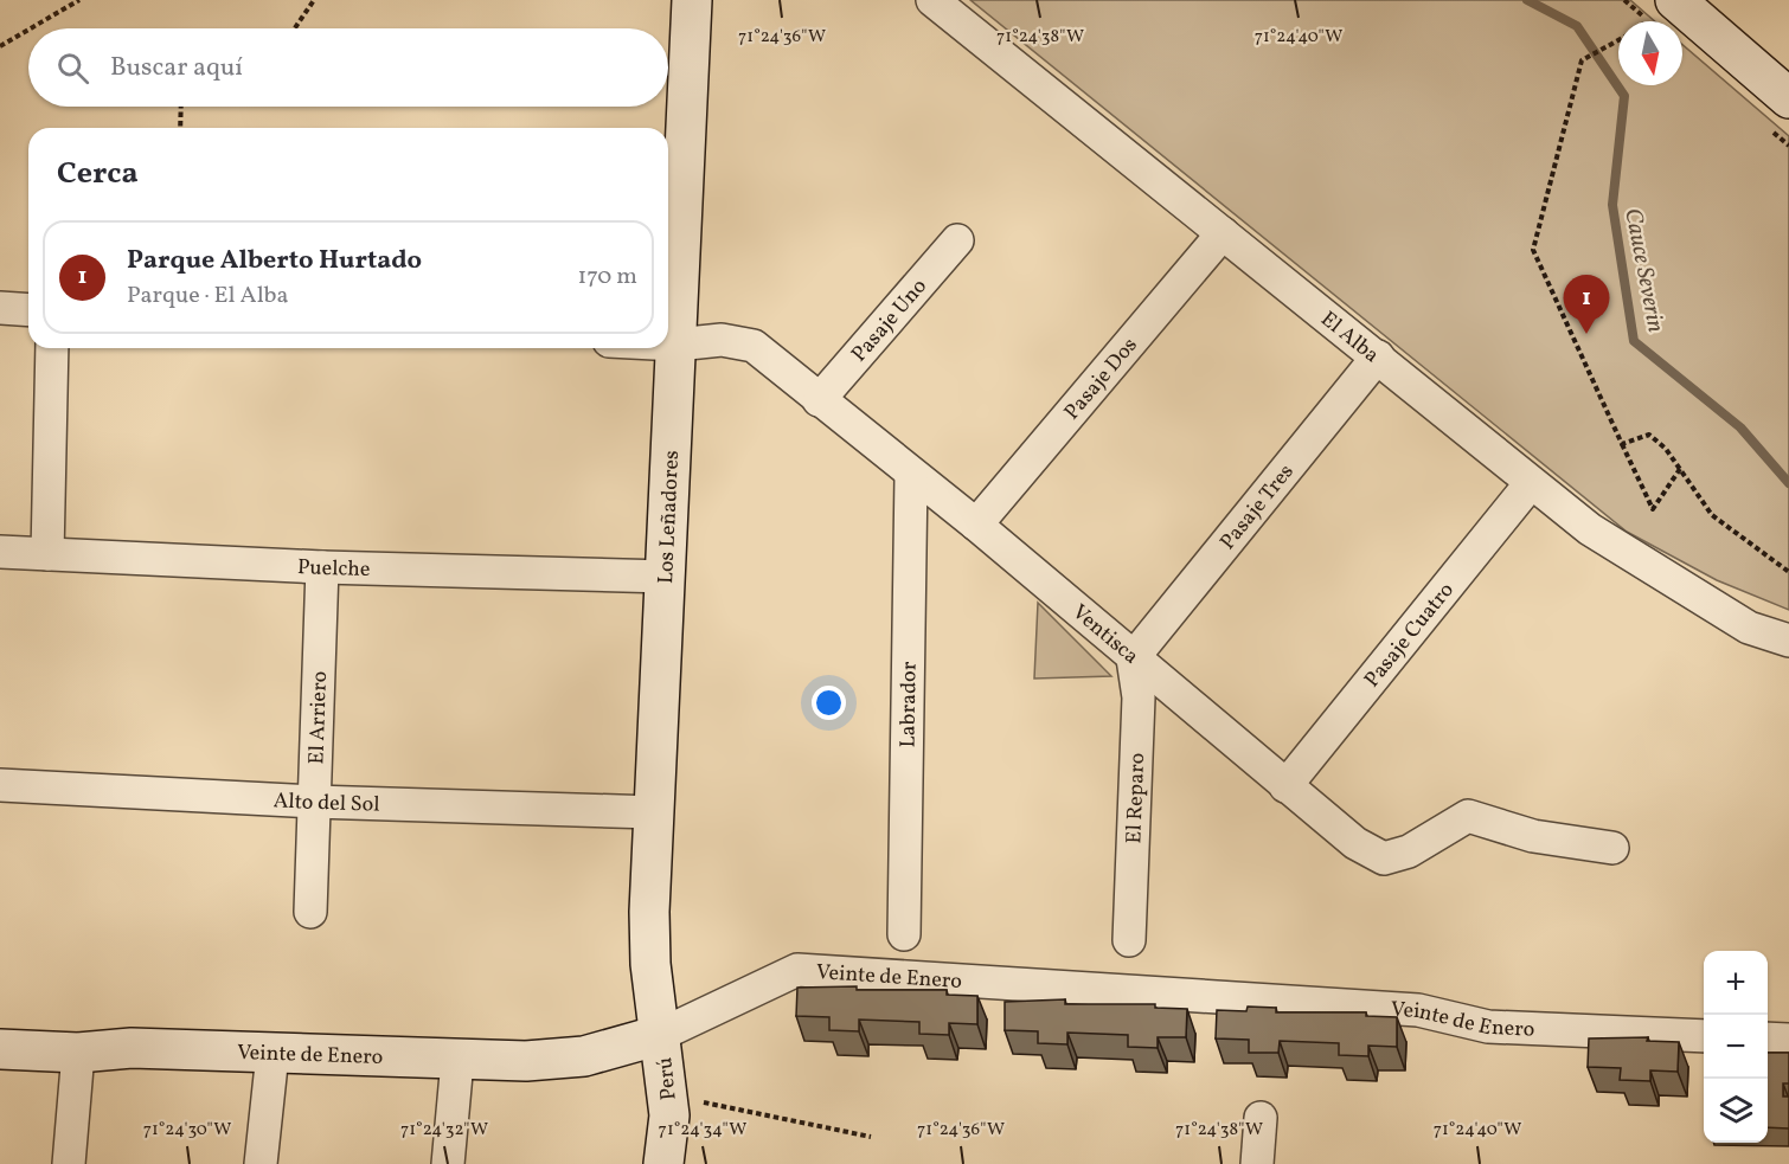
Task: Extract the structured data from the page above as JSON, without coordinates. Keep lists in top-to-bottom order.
{
  "streets": {
    "street": [
      "Pasaje Uno",
      "El Alba",
      "Pasaje Dos",
      "Pasaje Tres",
      "Los Leñadores",
      "Puelche",
      "Ventisca",
      "Pasaje Cuatro",
      "Labrador",
      "El Arriero",
      "El Reparo",
      "Alto del Sol",
      "Veinte de Enero",
      "Perú"
    ]
  },
  "crossings": [
    ["Pasaje Uno", "Ventisca"],
    ["El Alba", "Pasaje Dos"],
    ["El Alba", "Pasaje Tres"],
    ["El Alba", "Pasaje Cuatro"],
    ["Pasaje Dos", "Ventisca"],
    ["Pasaje Tres", "Ventisca"],
    ["Pasaje Tres", "El Reparo"],
    ["Los Leñadores", "Puelche"],
    ["Los Leñadores", "Ventisca"],
    ["Los Leñadores", "Alto del Sol"],
    ["Los Leñadores", "Veinte de Enero"],
    ["Los Leñadores", "Perú"],
    ["Puelche", "El Arriero"],
    ["Ventisca", "Pasaje Cuatro"],
    ["Ventisca", "Labrador"],
    ["Ventisca", "El Reparo"],
    ["El Arriero", "Alto del Sol"],
    ["Veinte de Enero", "Perú"]
  ],
  "water": ["Cauce Severin"],
  "north": "bottom",
  "page": {
    "search": "Buscar aquí",
    "heading": "Cerca",
    "list": [
      {
        "mark": "1",
        "name": "Parque Alberto Hurtado",
        "note": "Parque · El Alba",
        "value": "170 m"
      }
    ],
    "pins": "1",
    "map_buttons": ["+", "−"]
  },
  "coordinates": [
    "71°24'36\"W",
    "71°24'38\"W",
    "71°24'40\"W",
    "71°24'30\"W",
    "71°24'32\"W",
    "71°24'34\"W"
  ]
}
